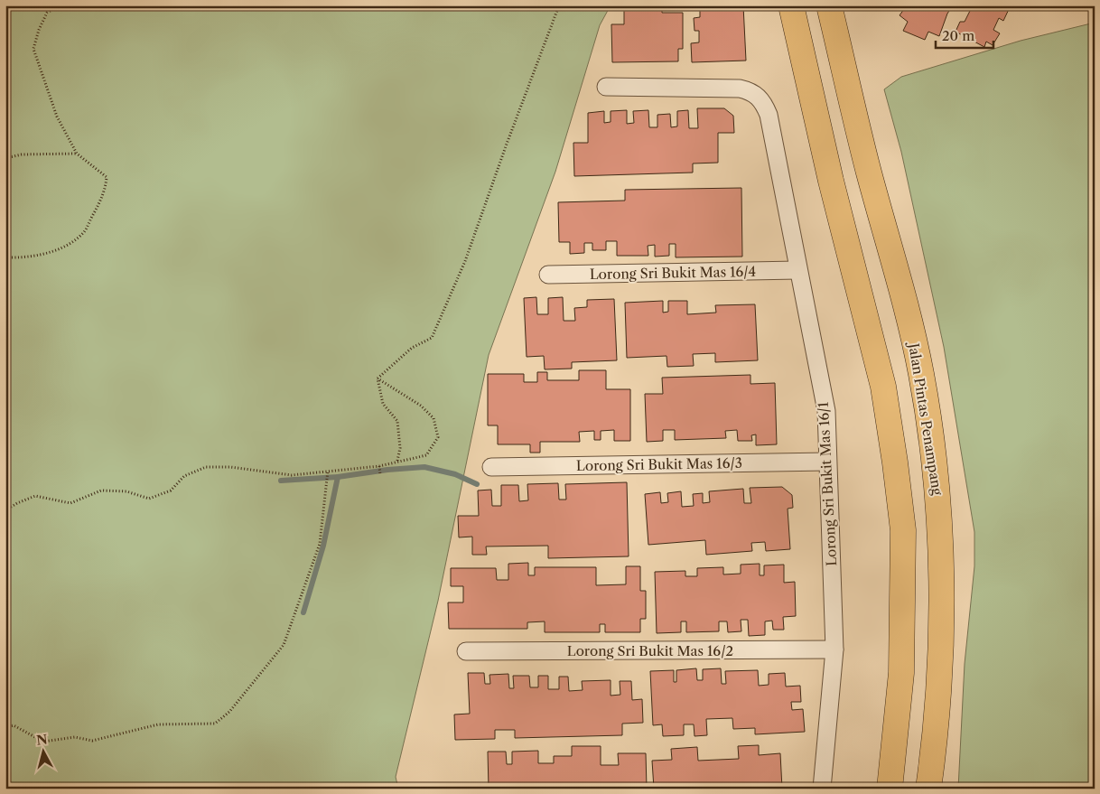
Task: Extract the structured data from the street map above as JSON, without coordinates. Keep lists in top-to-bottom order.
{
  "streets": {
    "main road": ["Jalan Pintas Penampang"],
    "street": [
      "Lorong Sri Bukit Mas 16/4",
      "Lorong Sri Bukit Mas 16/3",
      "Lorong Sri Bukit Mas 16/1",
      "Lorong Sri Bukit Mas 16/2"
    ]
  },
  "crossings": [
    ["Lorong Sri Bukit Mas 16/4", "Lorong Sri Bukit Mas 16/1"],
    ["Lorong Sri Bukit Mas 16/3", "Lorong Sri Bukit Mas 16/1"],
    ["Lorong Sri Bukit Mas 16/1", "Lorong Sri Bukit Mas 16/2"]
  ],
  "scale_bar": "20 m",
  "north": "top"
}
